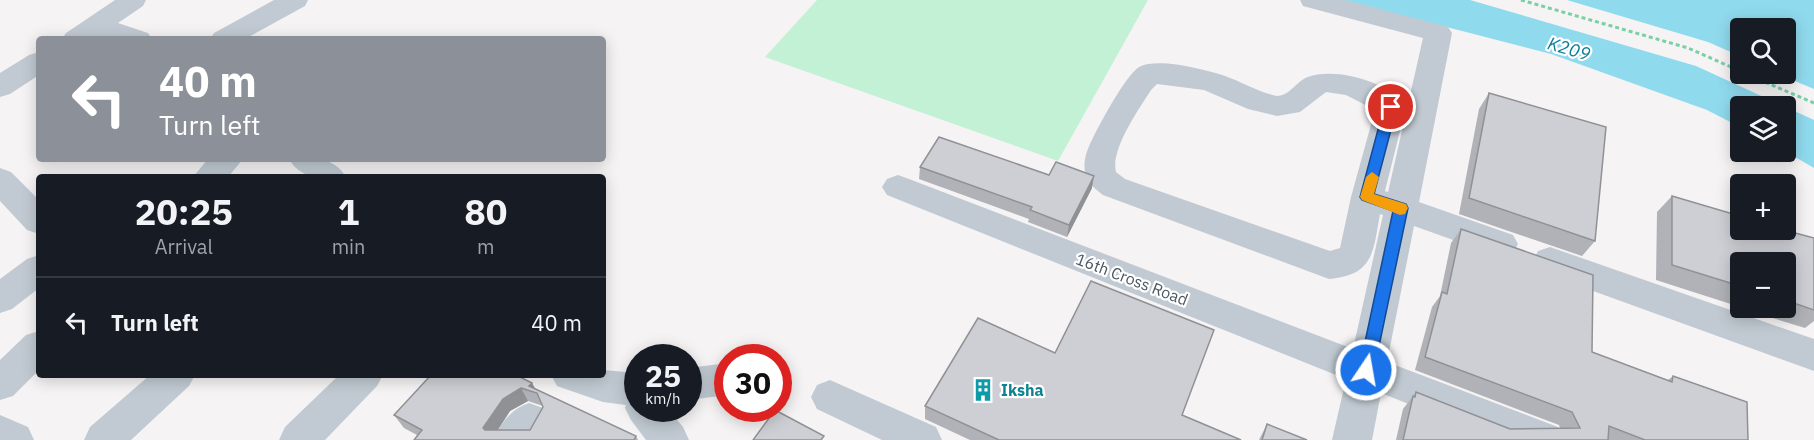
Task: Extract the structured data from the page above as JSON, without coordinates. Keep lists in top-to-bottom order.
{
  "streets": {
    "street": ["16th Cross Road"]
  },
  "water": ["K209"],
  "places": {
    "building": ["Iksha"]
  },
  "page": {
    "map_buttons": ["+", "−"],
    "turn": ["40 m", "Turn left"],
    "eta": [
      "20:25",
      "Arrival",
      "1",
      "min",
      "80",
      "m"
    ],
    "list": [
      {
        "name": "Turn left",
        "value": "40 m"
      }
    ],
    "speed": "25 km/h",
    "limit": "30"
  }
}
